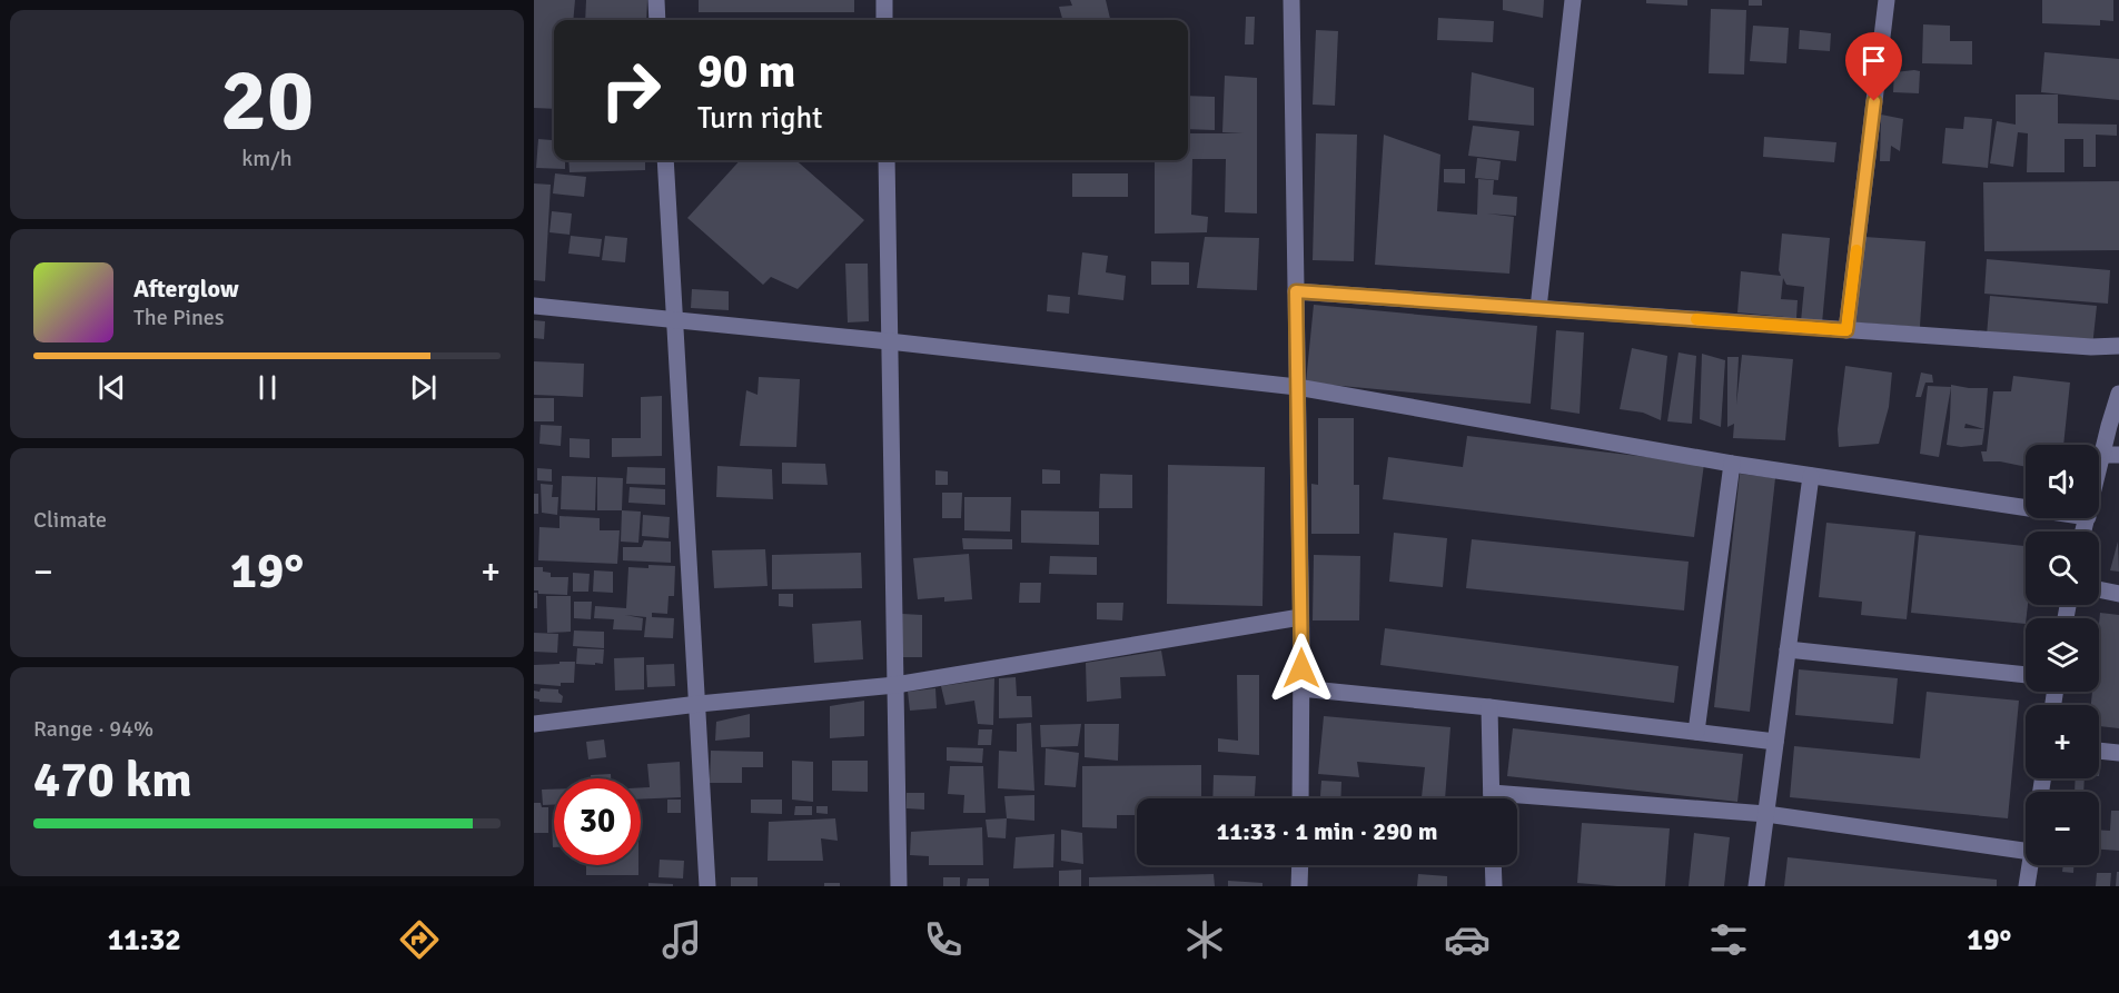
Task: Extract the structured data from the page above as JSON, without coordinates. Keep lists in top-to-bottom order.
{
  "page": {
    "tile": [
      ["20", "km/h"],
      "Climate",
      ["Range · 94%", "470 km"]
    ],
    "turn": ["90 m", "Turn right"],
    "song": ["Afterglow", "The Pines"],
    "map_buttons": ["+", "−"],
    "heat": ["−", "19°", "+"],
    "limit": "30",
    "trip": "11:33 · 1 min · 290 m",
    "tabs": ["11:32", "19°"]
  }
}
